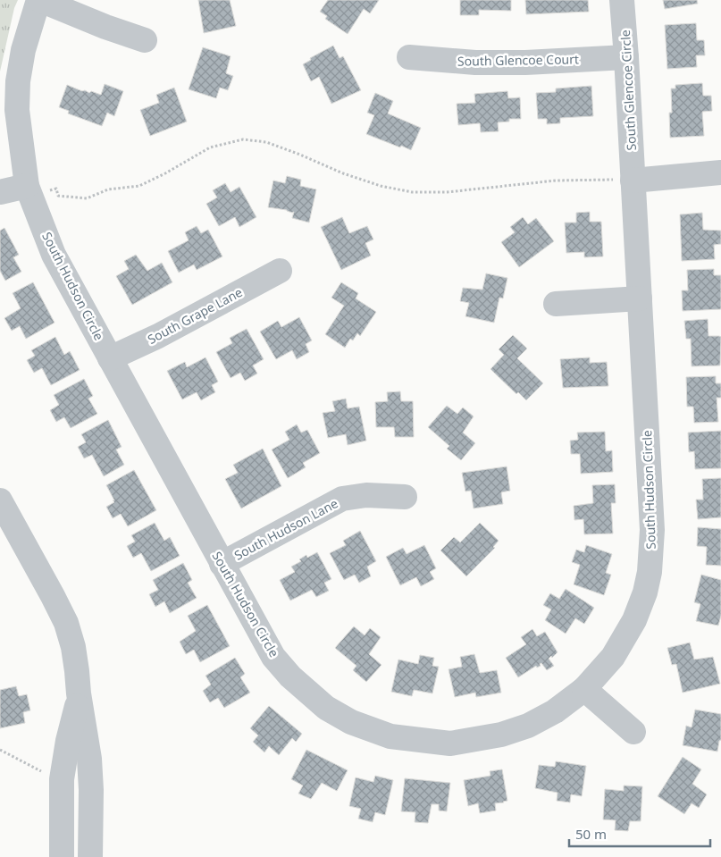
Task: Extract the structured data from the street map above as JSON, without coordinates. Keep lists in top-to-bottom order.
{
  "streets": {
    "street": [
      "South Glencoe Court",
      "South Glencoe Circle",
      "South Hudson Circle",
      "South Grape Lane",
      "South Hudson Lane"
    ]
  },
  "crossings": [
    ["South Glencoe Court", "South Glencoe Circle"],
    ["South Glencoe Circle", "South Hudson Circle"],
    ["South Hudson Circle", "South Grape Lane"],
    ["South Hudson Circle", "South Hudson Lane"]
  ],
  "scale_bar": "50 m"
}
